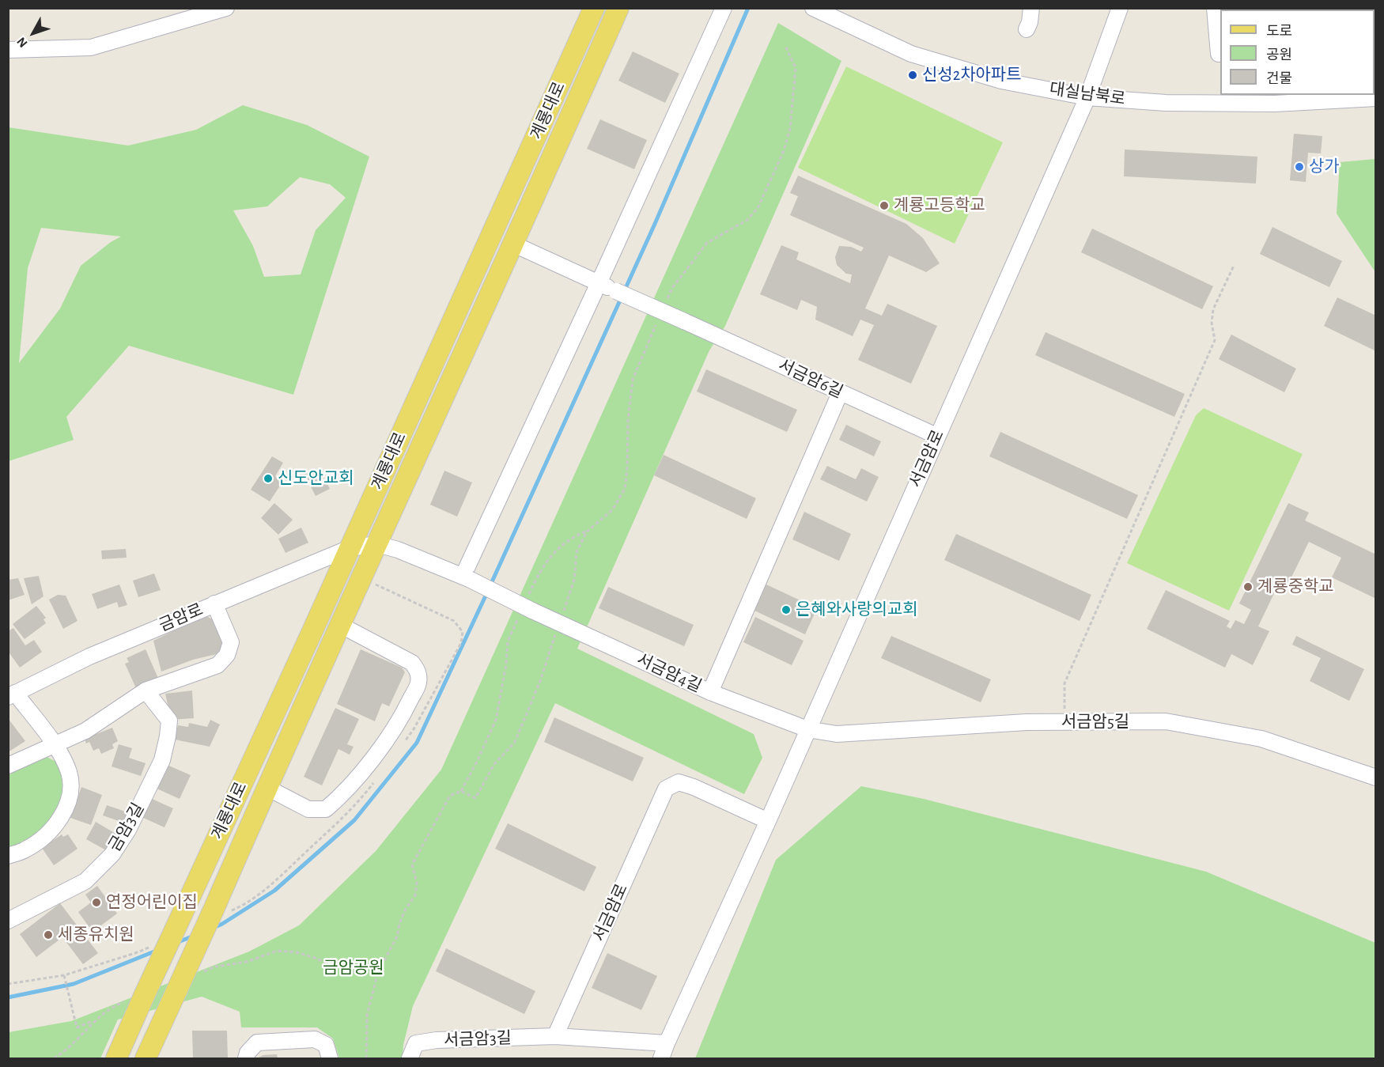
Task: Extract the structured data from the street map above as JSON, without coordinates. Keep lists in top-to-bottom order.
{
  "streets": {
    "main road": ["계룡대로"],
    "street": [
      "대실남북로",
      "서금암6길",
      "서금암로",
      "금암로",
      "서금암4길",
      "서금암5길",
      "금암3길",
      "서금암3길"
    ]
  },
  "crossings": [
    ["대실남북로", "서금암로"],
    ["계룡대로", "금암로"],
    ["서금암6길", "서금암로"],
    ["서금암로", "서금암4길"],
    ["서금암로", "서금암5길"],
    ["서금암로", "서금암3길"],
    ["서금암4길", "서금암5길"]
  ],
  "parks": ["금암공원"],
  "places": [
    "신성2차아파트",
    "상가",
    "계룡고등학교",
    "신도안교회",
    "계룡중학교",
    "은혜와사랑의교회",
    "연정어린이집",
    "세종유치원"
  ],
  "legend": ["도로", "공원", "건물"],
  "north": "bottom left"
}
